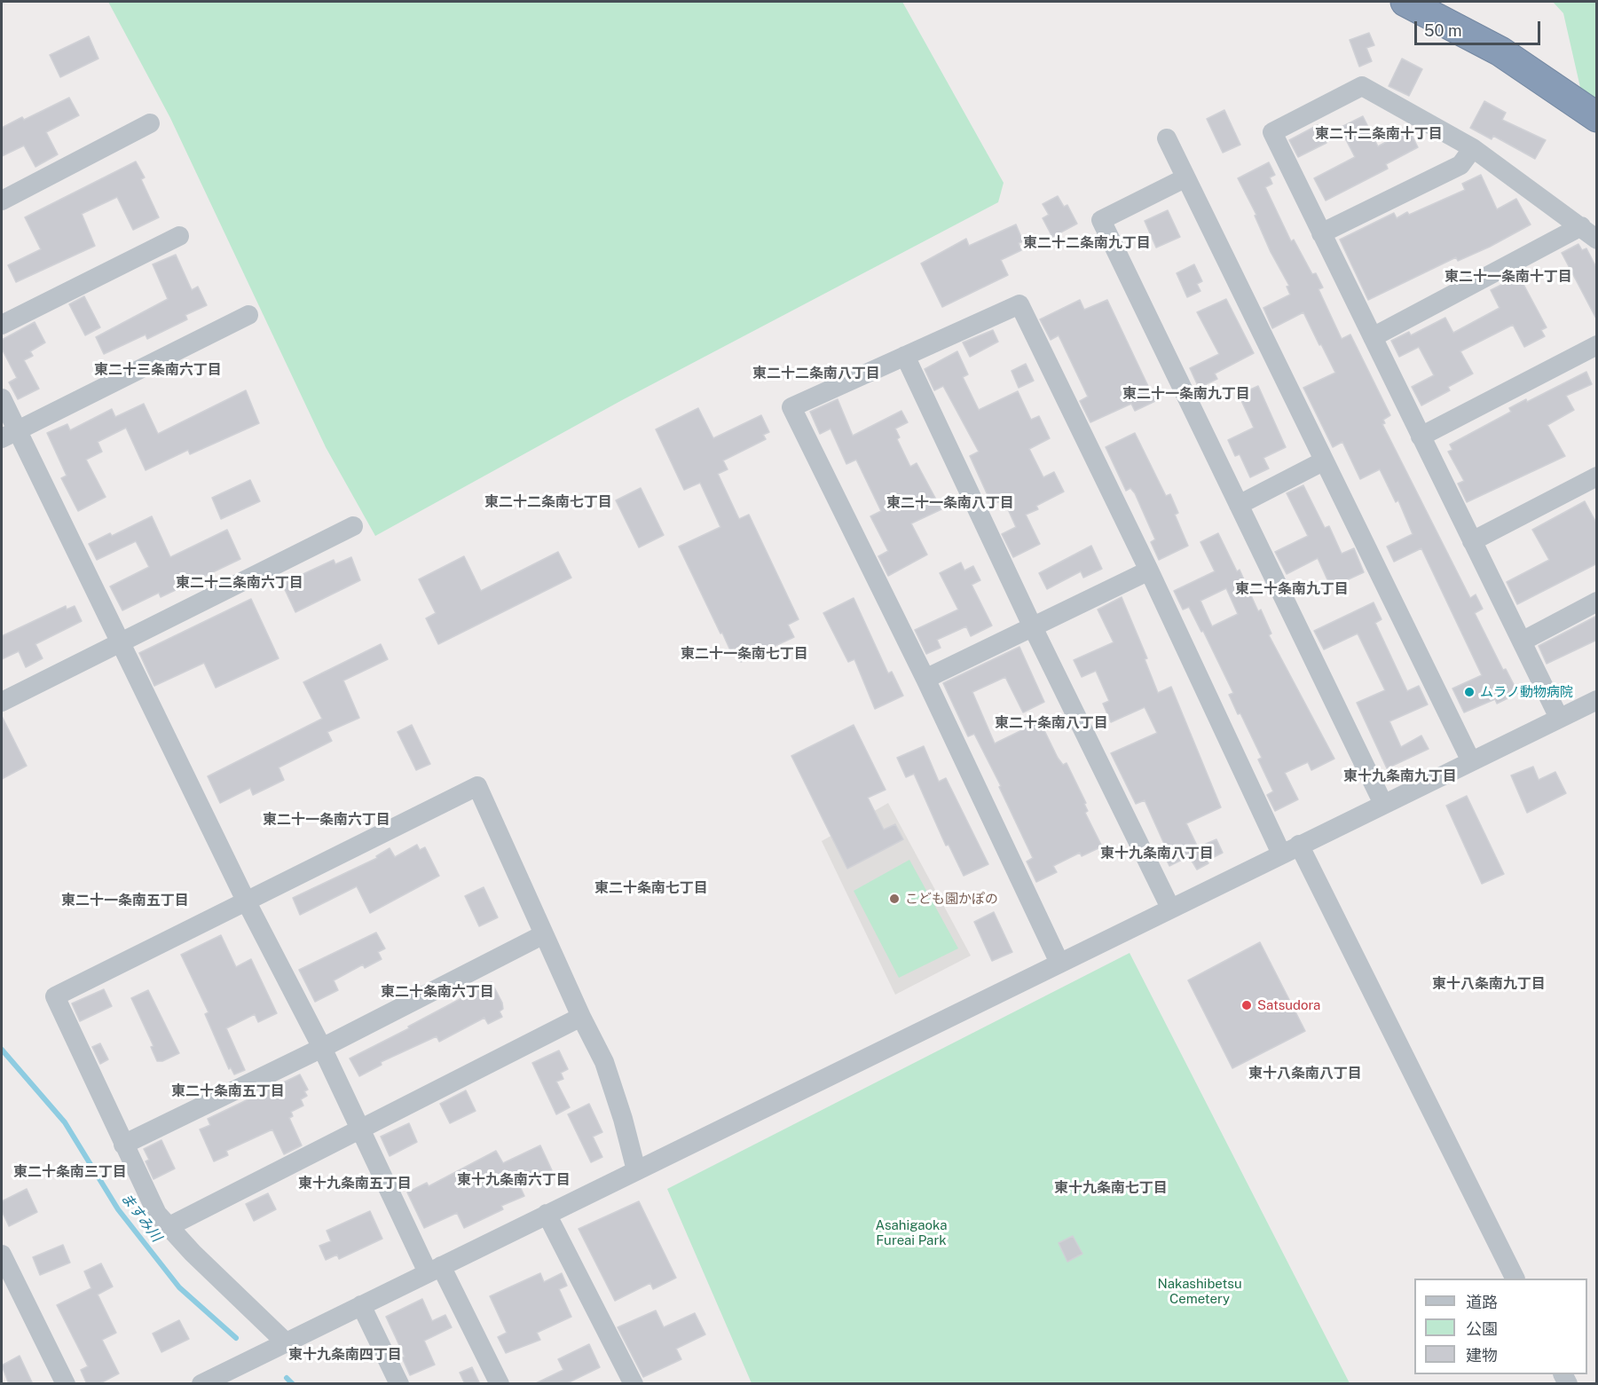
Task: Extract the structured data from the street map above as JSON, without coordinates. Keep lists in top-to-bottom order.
{
  "districts": [
    "東二十二条南十丁目",
    "東二十二条南九丁目",
    "東二十一条南十丁目",
    "東二十三条南六丁目",
    "東二十二条南八丁目",
    "東二十一条南九丁目",
    "東二十二条南七丁目",
    "東二十一条南八丁目",
    "東二十二条南六丁目",
    "東二十条南九丁目",
    "東二十一条南七丁目",
    "東二十条南八丁目",
    "東十九条南九丁目",
    "東二十一条南六丁目",
    "東十九条南八丁目",
    "東二十条南七丁目",
    "東二十一条南五丁目",
    "東十八条南九丁目",
    "東二十条南六丁目",
    "東十八条南八丁目",
    "東二十条南五丁目",
    "東二十条南三丁目",
    "東十九条南六丁目",
    "東十九条南五丁目",
    "東十九条南七丁目",
    "東十九条南四丁目"
  ],
  "water": ["ますみ川"],
  "parks": ["Asahigaoka Fureai Park", "Nakashibetsu Cemetery"],
  "places": ["ムラノ動物病院", "こども園かぽの", "Satsudora"],
  "legend": ["道路", "公園", "建物"],
  "scale_bar": "50 m"
}
